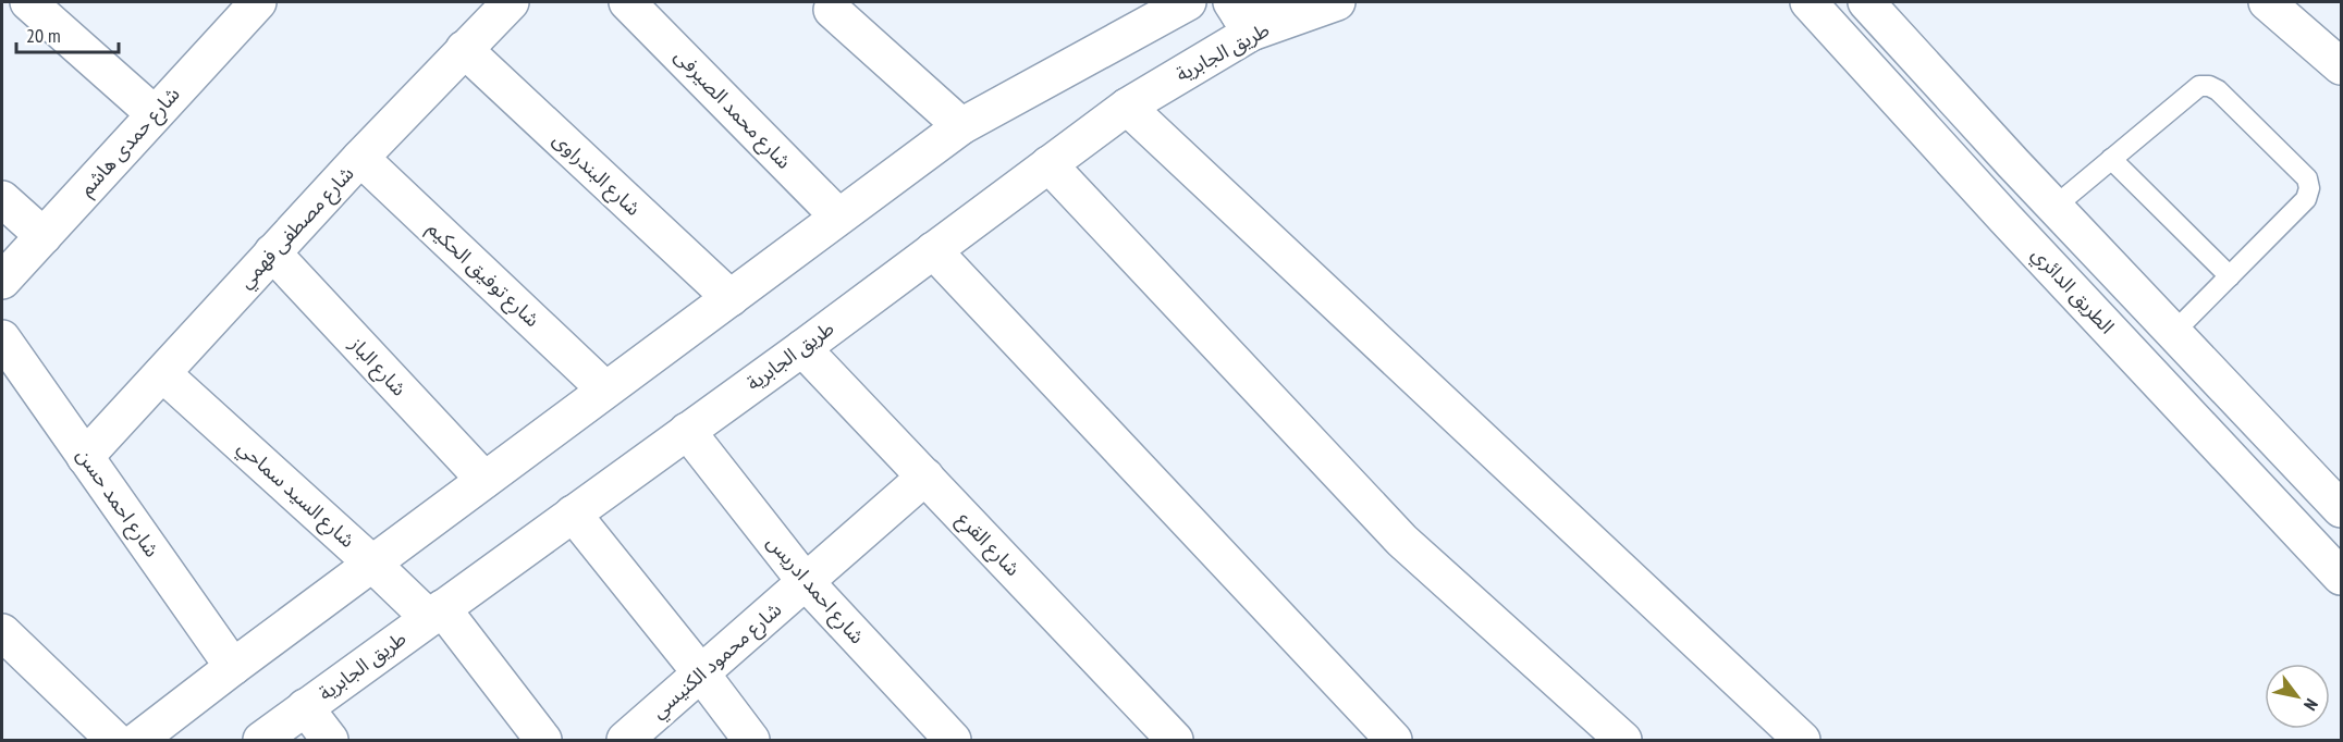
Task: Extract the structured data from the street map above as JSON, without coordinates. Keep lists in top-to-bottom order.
{
  "streets": {
    "main road": [
      "طريق الجابرية",
      "شارع محمد الصيرفى",
      "شارع حمدى هاشم",
      "شارع البندراوى",
      "شارع مصطفى فهمي",
      "شارع توفيق الحكيم",
      "الطريق الدائري",
      "شارع الباز",
      "شارع السيد سماحي",
      "شارع احمد حسن",
      "شارع القرع",
      "شارع احمد ادريس",
      "شارع محمود الكنيسي"
    ]
  },
  "crossings": [
    ["طريق الجابرية", "شارع السيد سماحي"],
    ["طريق الجابرية", "شارع القرع"],
    ["طريق الجابرية", "شارع احمد ادريس"],
    ["شارع البندراوى", "شارع مصطفى فهمي"],
    ["شارع مصطفى فهمي", "شارع توفيق الحكيم"],
    ["شارع مصطفى فهمي", "شارع الباز"],
    ["شارع مصطفى فهمي", "شارع السيد سماحي"],
    ["شارع مصطفى فهمي", "شارع احمد حسن"],
    ["شارع القرع", "شارع محمود الكنيسي"],
    ["شارع احمد ادريس", "شارع محمود الكنيسي"]
  ],
  "scale_bar": "20 m",
  "north": "bottom right"
}
